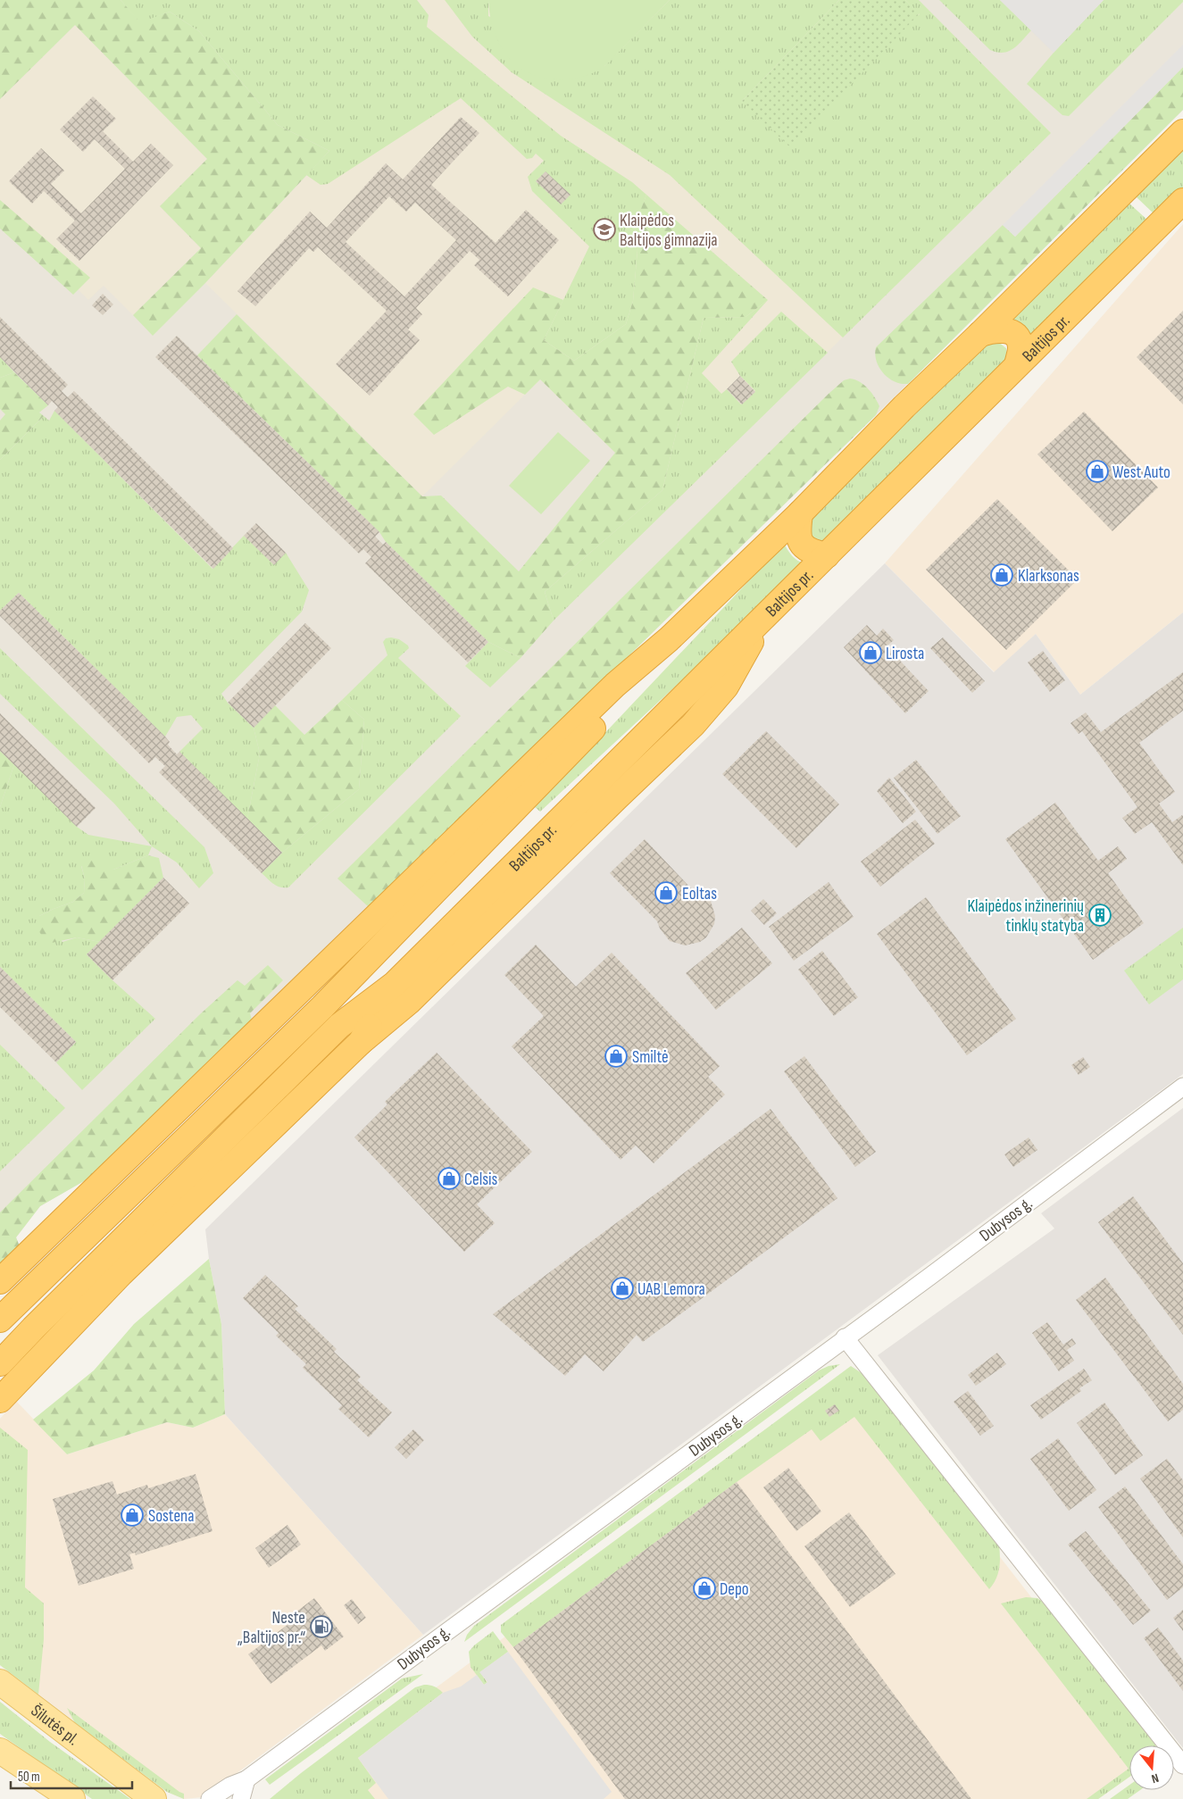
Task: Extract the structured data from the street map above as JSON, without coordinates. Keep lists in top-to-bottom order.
{
  "streets": {
    "highway": ["Baltijos pr."],
    "main road": ["Šilutės pl."],
    "street": ["Dubysos g."]
  },
  "places": {
    "school or university": ["Klaipėdos Baltijos gimnazija"],
    "shop": [
      "West Auto",
      "Klarksonas",
      "Lirosta",
      "Eoltas",
      "Smiltė",
      "Celsis",
      "UAB Lemora",
      "Sostena",
      "Depo"
    ],
    "building": ["Klaipėdos inžinerinių tinklų statyba"],
    "fuel station": ["Neste „Baltijos pr.“"]
  },
  "scale_bar": "50 m",
  "north": "bottom"
}
